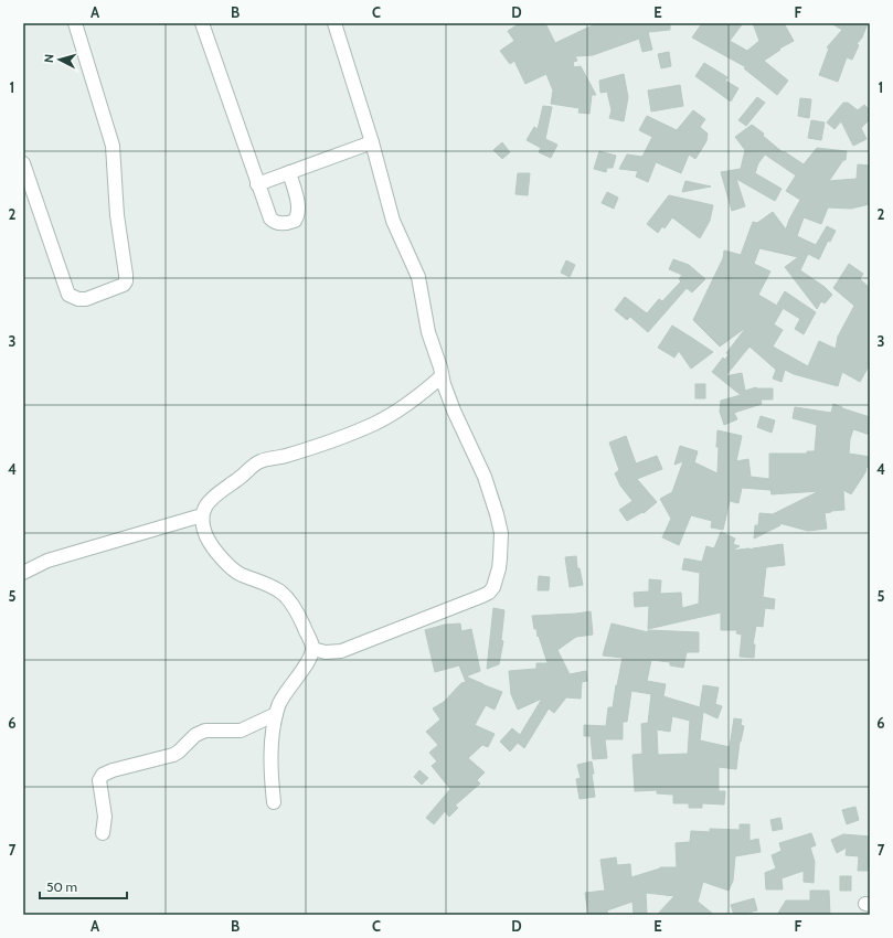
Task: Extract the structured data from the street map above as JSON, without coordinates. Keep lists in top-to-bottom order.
{
  "scale_bar": "50 m",
  "north": "left",
  "grid": {
    "columns": [
      "A",
      "B",
      "C",
      "D",
      "E",
      "F"
    ],
    "rows": [
      "1",
      "2",
      "3",
      "4",
      "5",
      "6",
      "7"
    ]
  }
}
